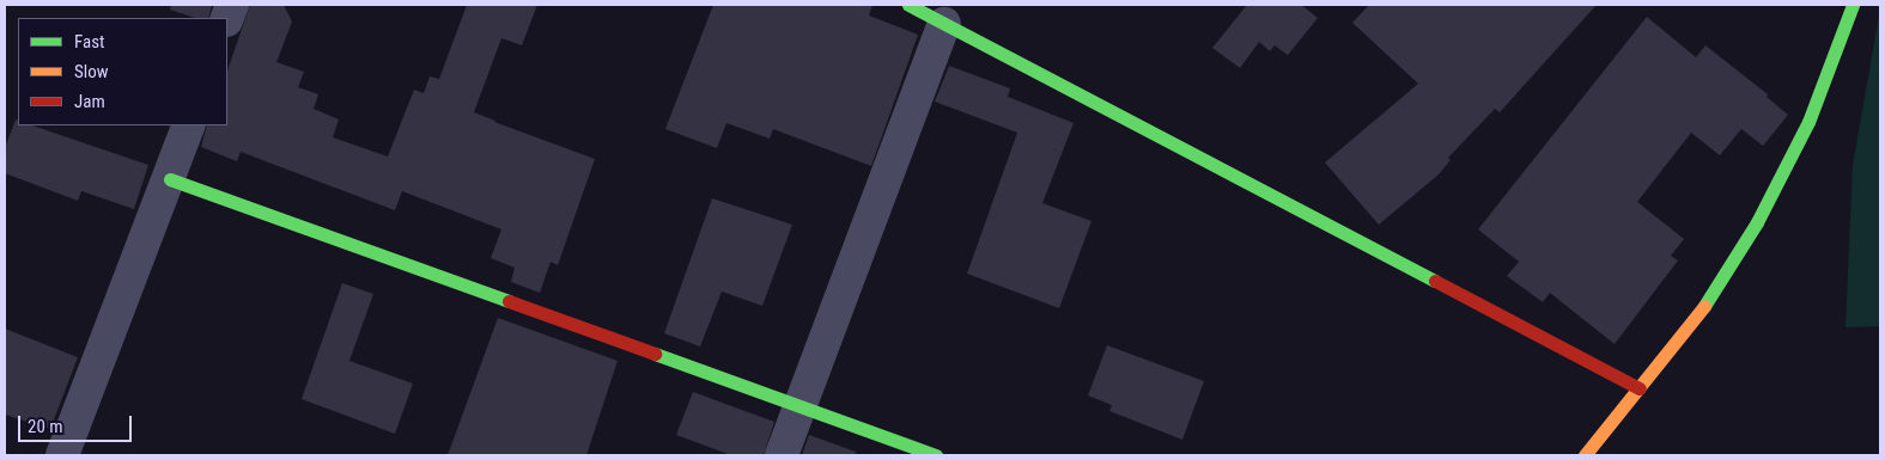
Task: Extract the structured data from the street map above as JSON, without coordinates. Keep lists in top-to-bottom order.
{
  "legend": ["Fast", "Slow", "Jam"],
  "scale_bar": "20 m"
}
